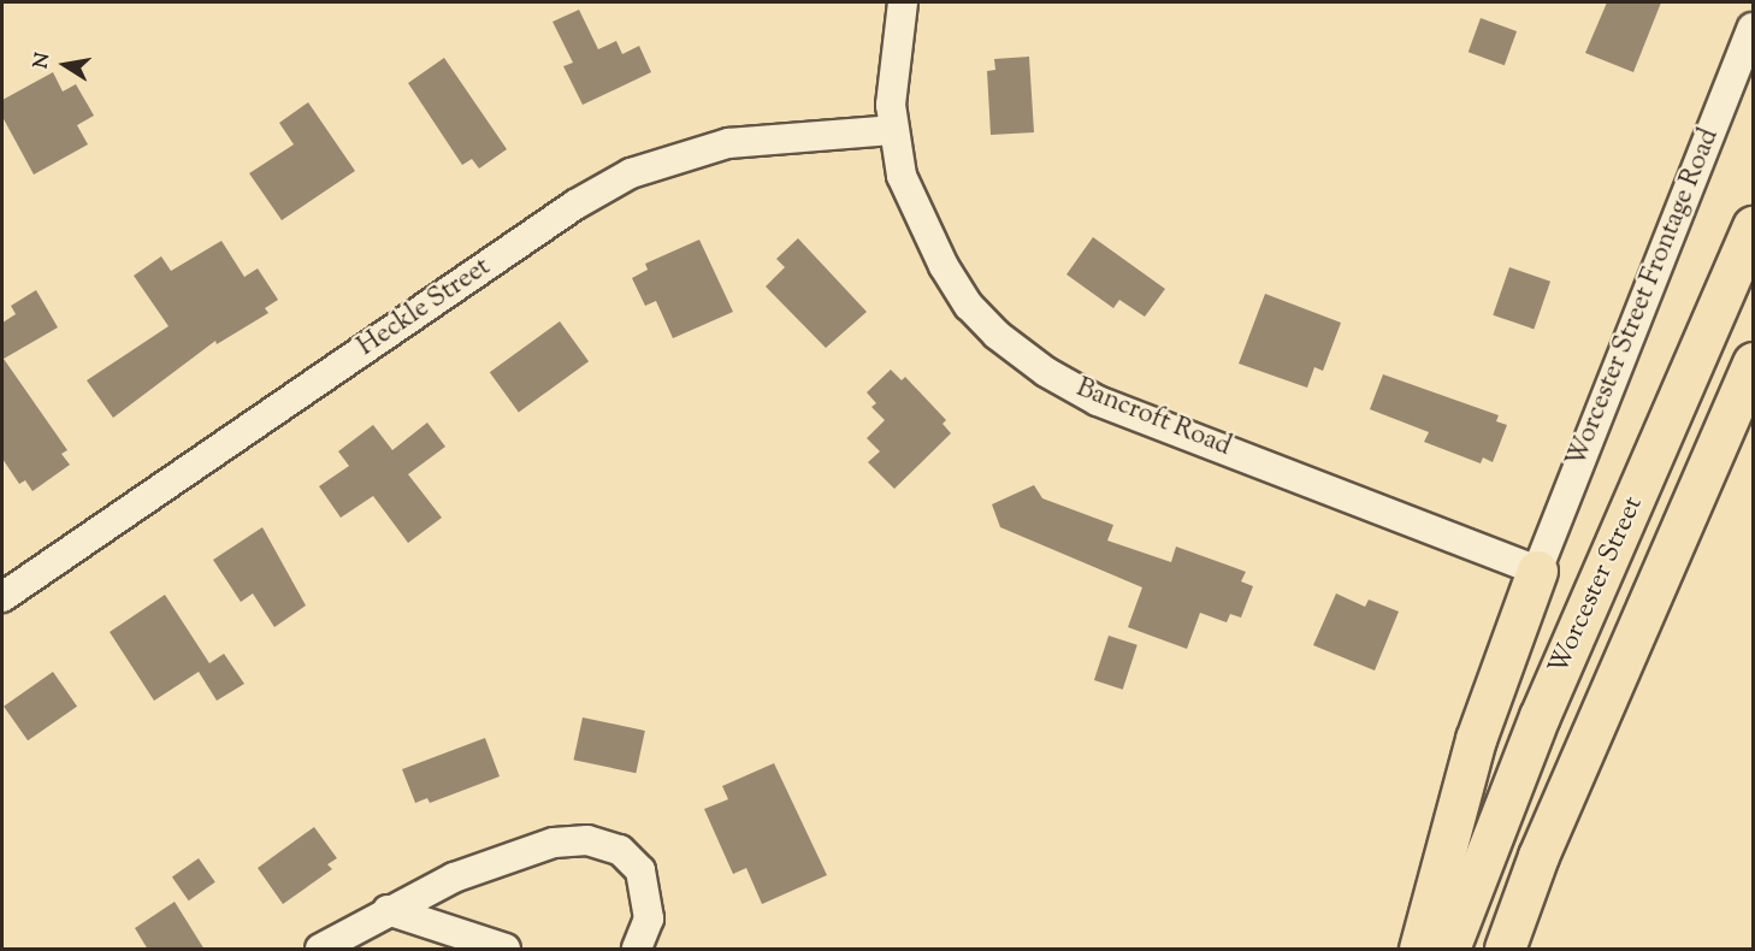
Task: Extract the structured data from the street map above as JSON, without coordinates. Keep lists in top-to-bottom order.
{
  "streets": {
    "highway": ["Worcester Street"],
    "street": ["Worcester Street Frontage Road", "Heckle Street", "Bancroft Road"]
  },
  "crossings": [
    ["Worcester Street Frontage Road", "Bancroft Road"],
    ["Heckle Street", "Bancroft Road"]
  ],
  "north": "left"
}
